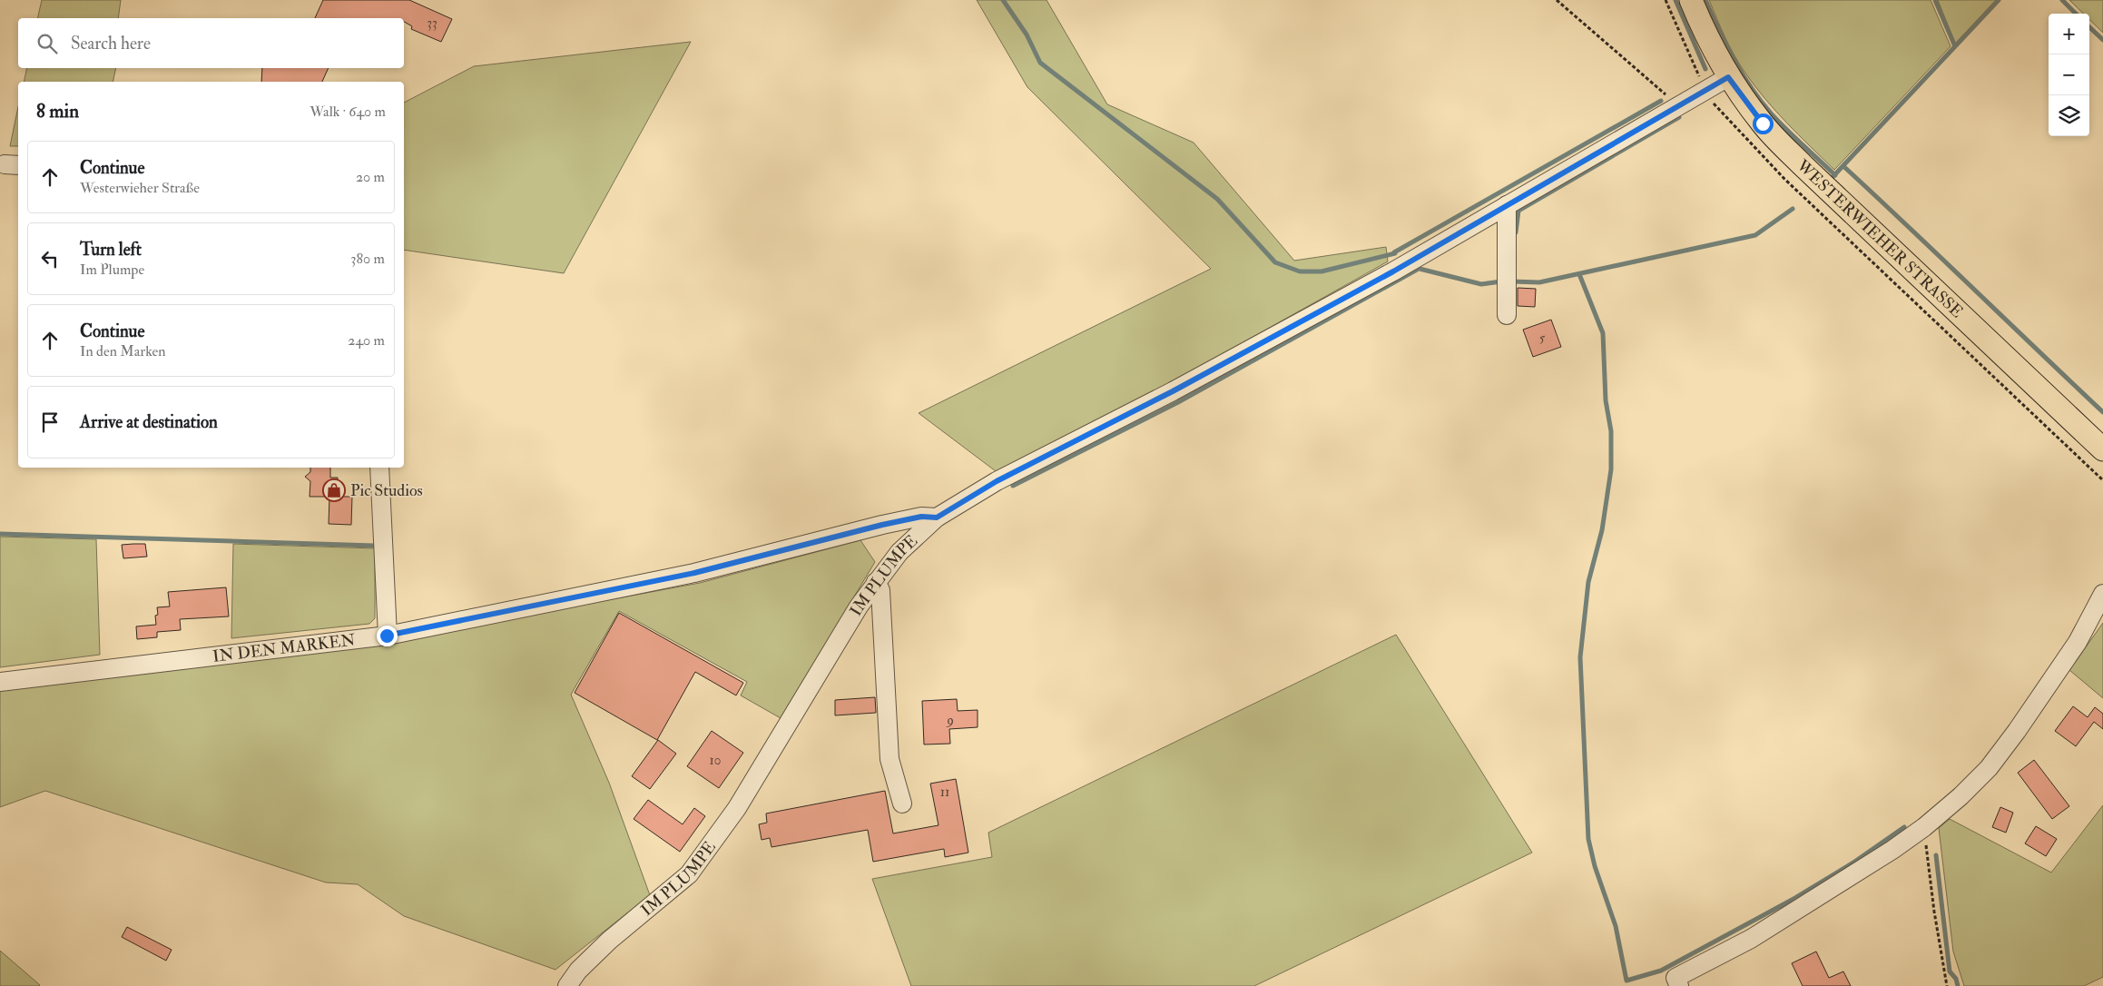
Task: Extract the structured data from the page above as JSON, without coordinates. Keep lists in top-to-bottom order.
{
  "streets": {
    "main road": ["WESTERWIEHER STRASSE"],
    "street": ["IM PLUMPE", "IN DEN MARKEN"]
  },
  "crossings": [
    ["WESTERWIEHER STRASSE", "IM PLUMPE"],
    ["IM PLUMPE", "IN DEN MARKEN"]
  ],
  "places": {
    "shop": ["Pic Studios"]
  },
  "house_numbers": [
    "33",
    "5",
    "9",
    "10",
    "11"
  ],
  "page": {
    "map_buttons": ["+", "−"],
    "search": "Search here",
    "heading": ["8 min", "Walk · 640 m"],
    "list": [
      ["Continue", "Westerwieher Straße", "20 m"],
      ["Turn left", "Im Plumpe", "380 m"],
      ["Continue", "In den Marken", "240 m"],
      "Arrive at destination"
    ]
  }
}
